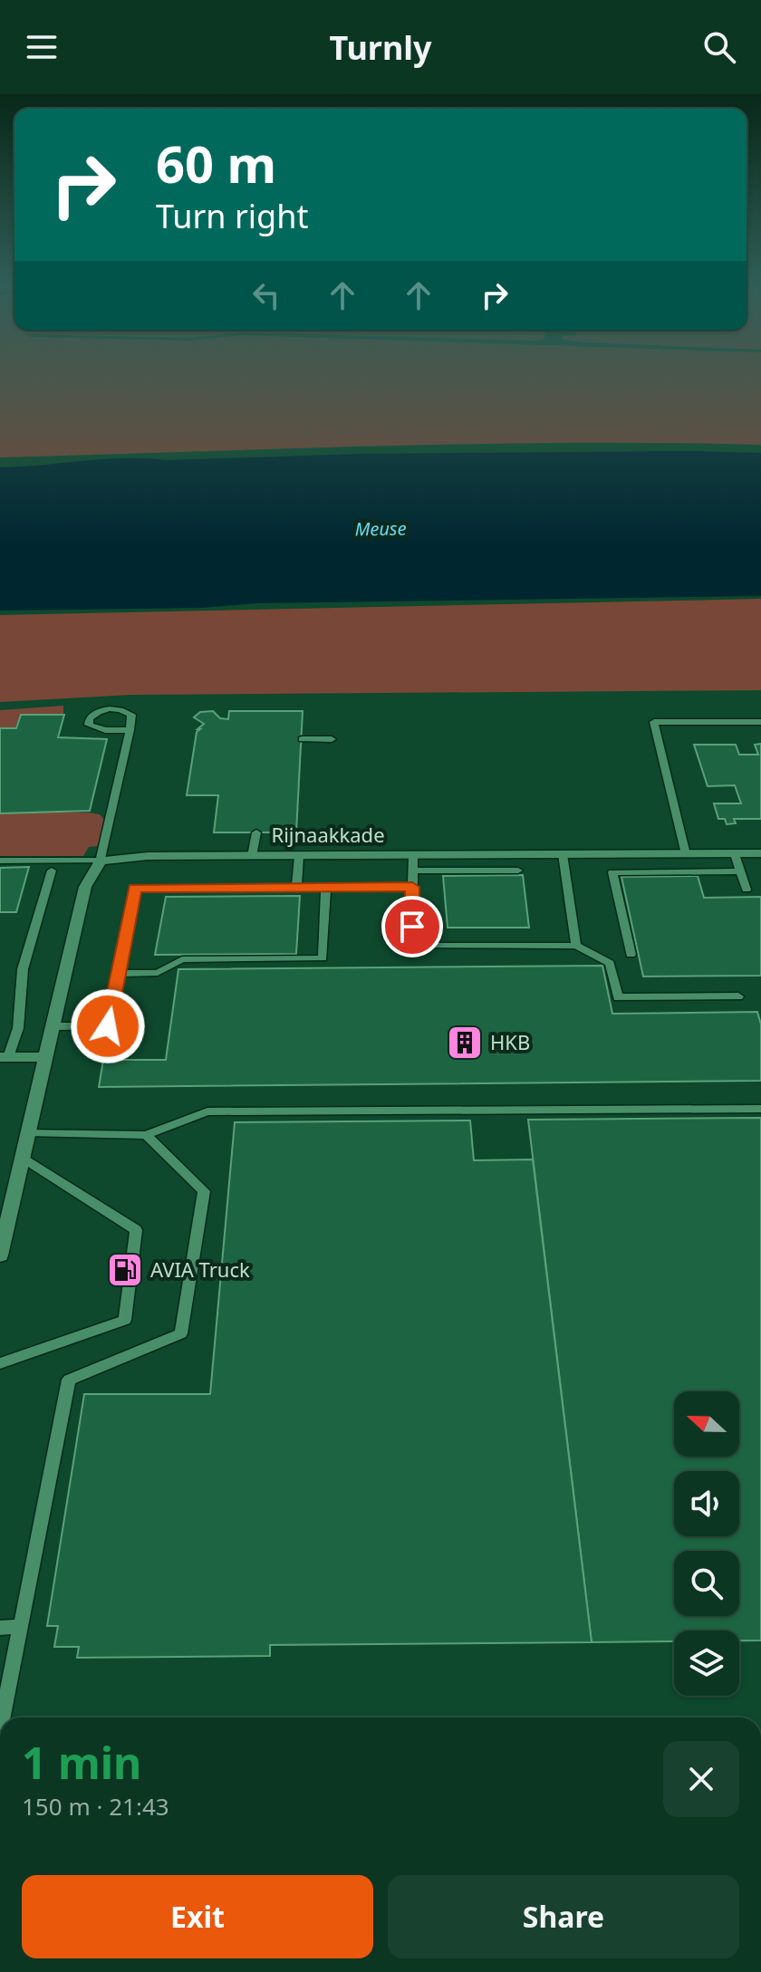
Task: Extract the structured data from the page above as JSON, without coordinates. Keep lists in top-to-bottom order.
{
  "streets": {
    "street": ["Rijnaakkade"]
  },
  "water": ["Meuse"],
  "places": {
    "building": ["HKB"],
    "fuel station": ["AVIA Truck"]
  },
  "north": "left",
  "page": {
    "header": "Turnly",
    "turn": ["60 m", "Turn right"],
    "heading": ["1 min", "150 m · 21:43"],
    "buttons": ["Exit", "Share"]
  }
}
